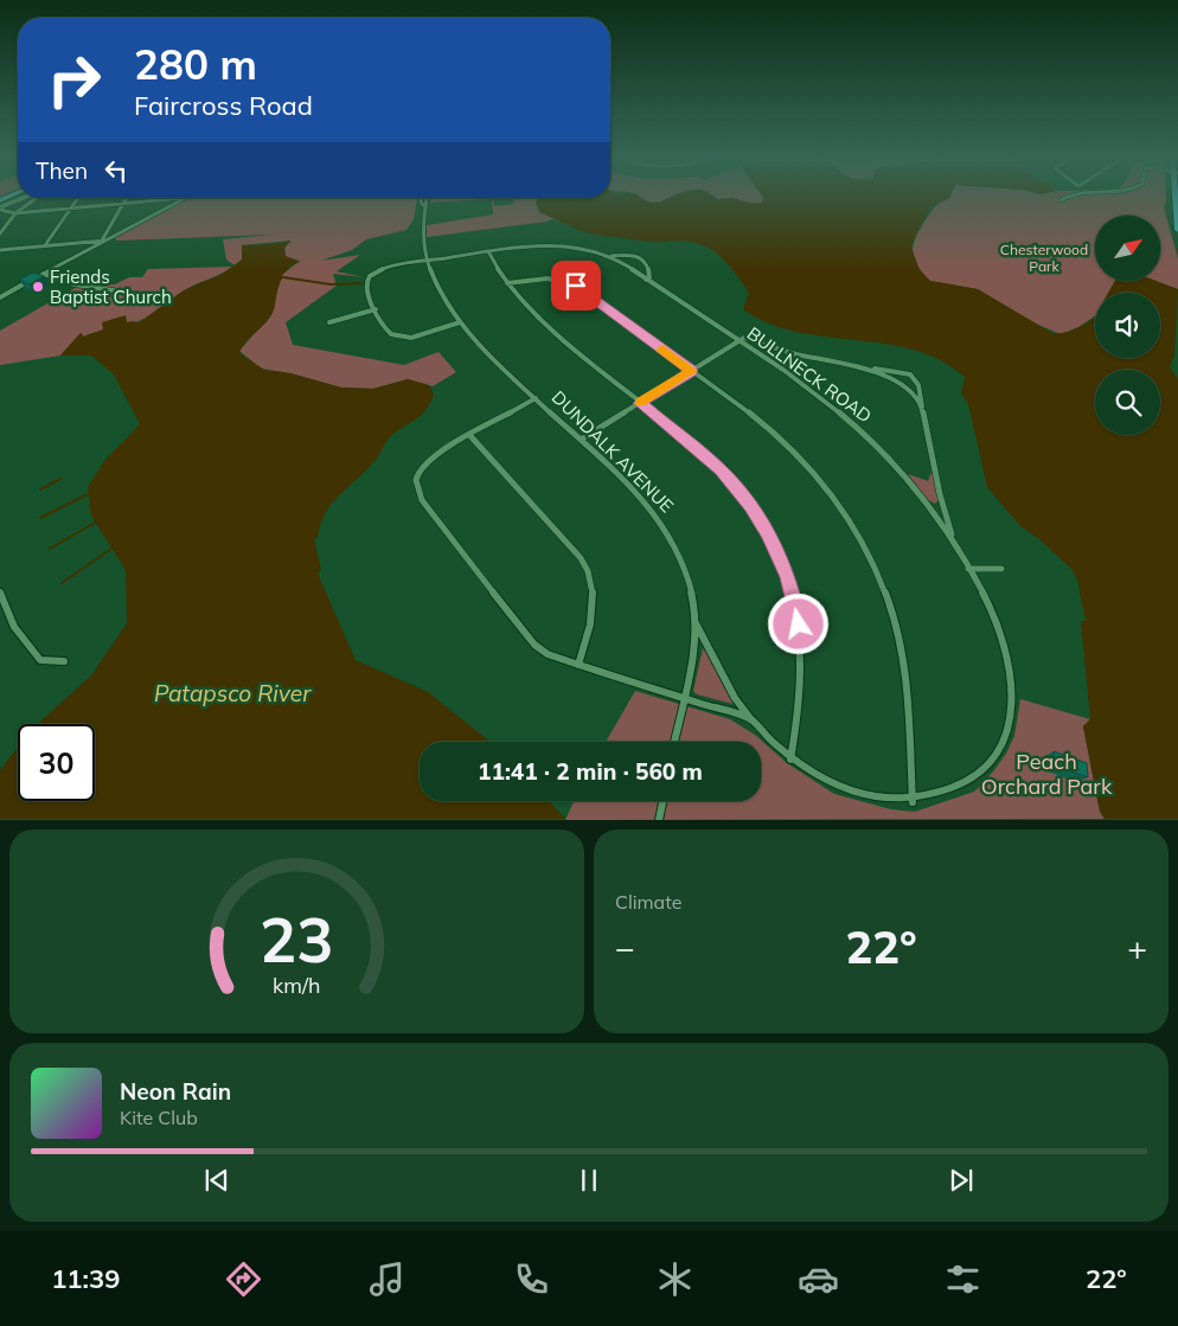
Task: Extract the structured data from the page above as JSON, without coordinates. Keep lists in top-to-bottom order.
{
  "streets": {
    "street": ["BULLNECK ROAD", "DUNDALK AVENUE"]
  },
  "crossings": [
    ["BULLNECK ROAD", "DUNDALK AVENUE"]
  ],
  "water": ["Patapsco River"],
  "parks": ["Chesterwood Park", "Peach Orchard Park"],
  "places": ["Friends Baptist Church"],
  "north": "top right",
  "page": {
    "turn": ["280 m", "Faircross Road"],
    "then": "Then",
    "limit": "30",
    "trip": "11:41 · 2 min · 560 m",
    "tile": "Climate",
    "heat": ["−", "22°", "+"],
    "song": ["Neon Rain", "Kite Club"],
    "tabs": ["11:39", "22°"],
    "gauge": ["23", "km/h"]
  }
}
